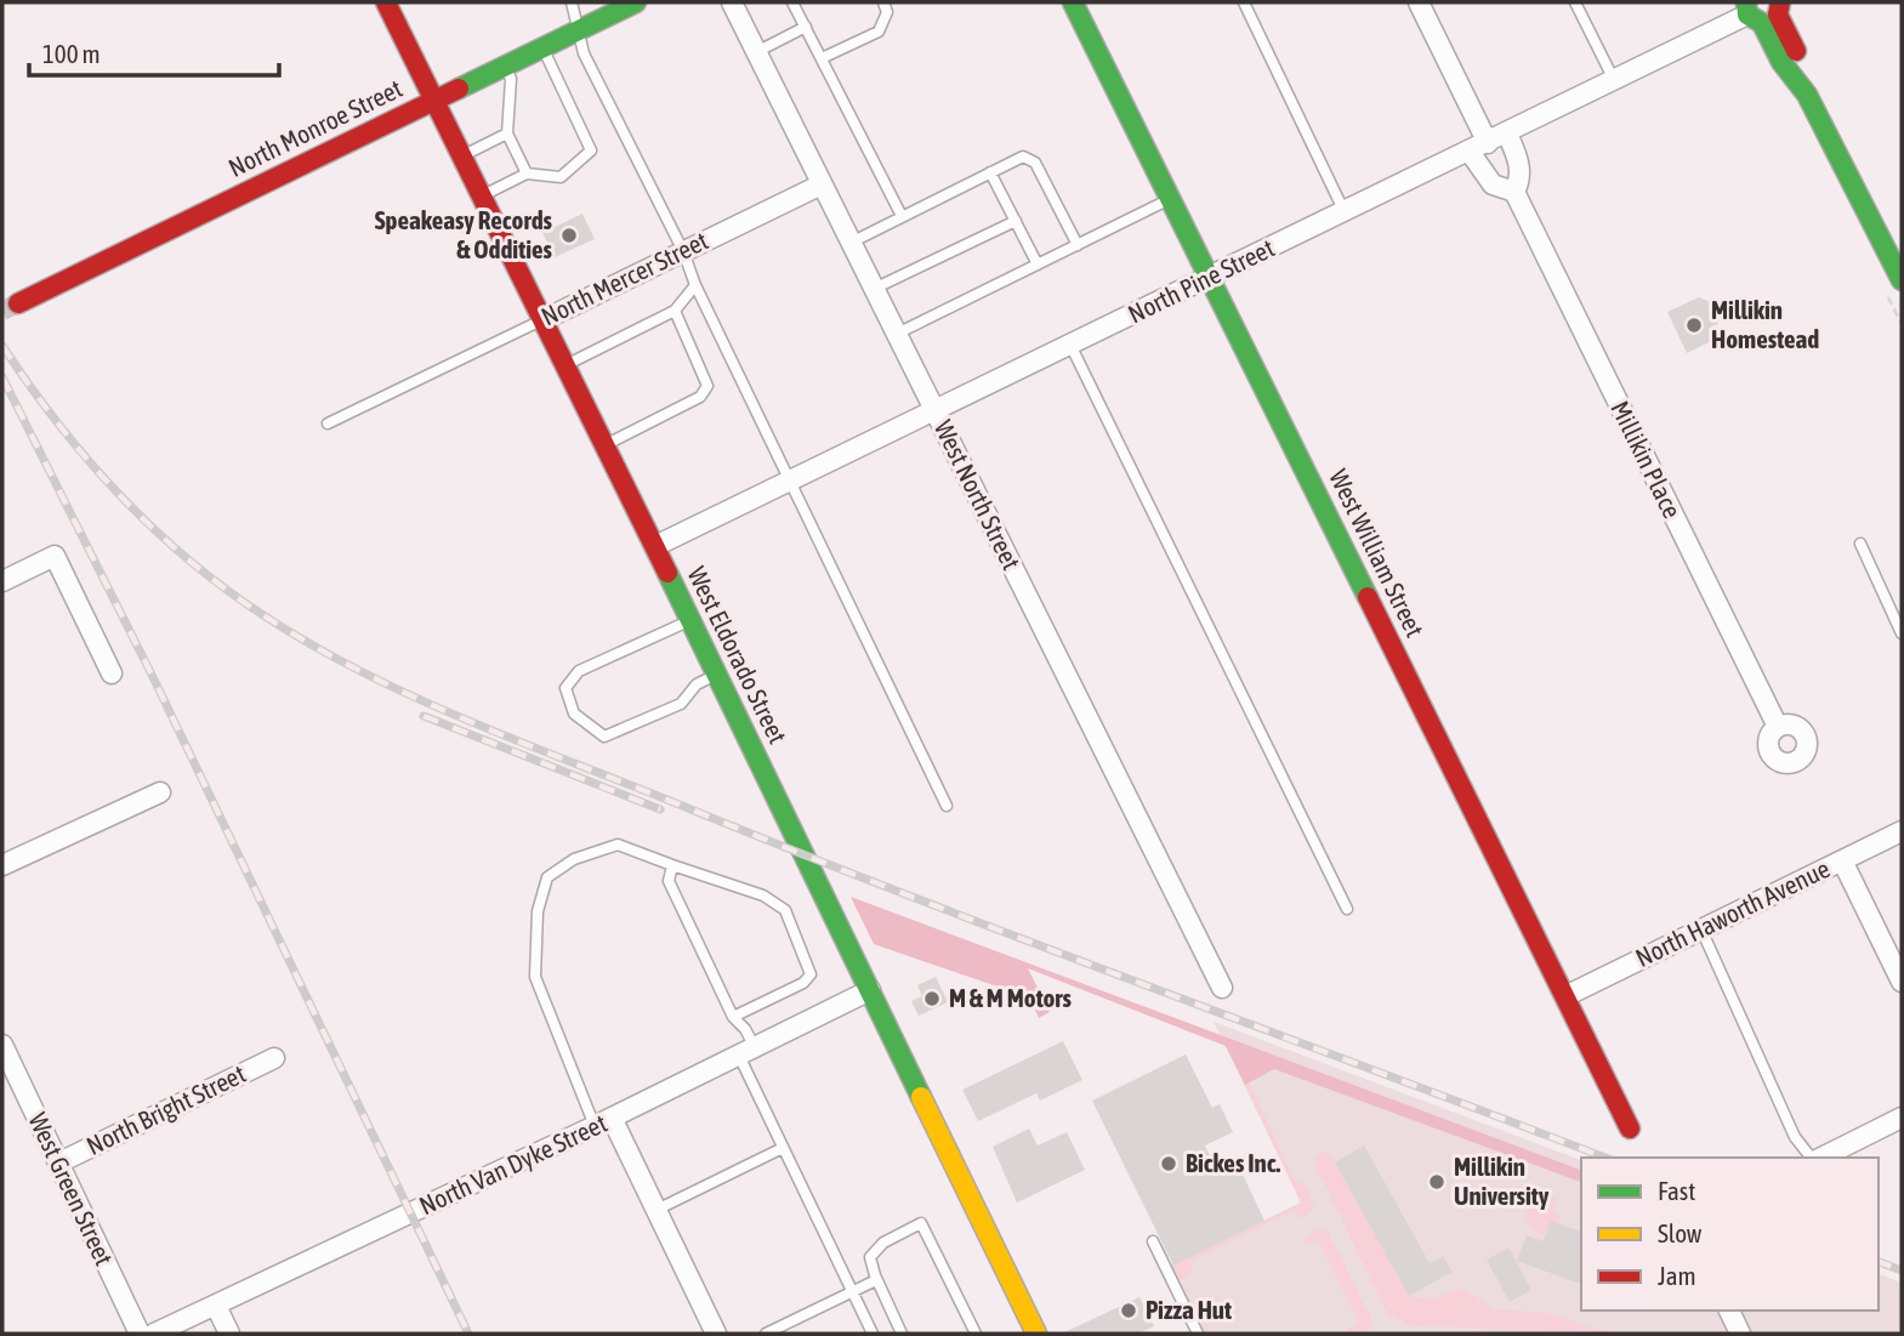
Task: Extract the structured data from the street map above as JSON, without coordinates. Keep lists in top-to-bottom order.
{
  "streets": {
    "street": [
      "North Monroe Street",
      "North Mercer Street",
      "North Pine Street",
      "Millikin Place",
      "West North Street",
      "West William Street",
      "West Eldorado Street",
      "North Haworth Avenue",
      "North Bright Street",
      "North Van Dyke Street",
      "West Green Street"
    ]
  },
  "crossings": [
    ["North Monroe Street", "West Eldorado Street"],
    ["North Mercer Street", "West North Street"],
    ["North Mercer Street", "West Eldorado Street"],
    ["North Pine Street", "Millikin Place"],
    ["North Pine Street", "West North Street"],
    ["North Pine Street", "West William Street"],
    ["North Pine Street", "West Eldorado Street"],
    ["West William Street", "North Haworth Avenue"],
    ["West Eldorado Street", "North Van Dyke Street"],
    ["North Bright Street", "West Green Street"]
  ],
  "places": [
    "Speakeasy Records & Oddities",
    "Millikin Homestead",
    "M & M Motors",
    "Bickes Inc.",
    "Millikin University",
    "Pizza Hut"
  ],
  "legend": ["Fast", "Slow", "Jam"],
  "scale_bar": "100 m"
}
